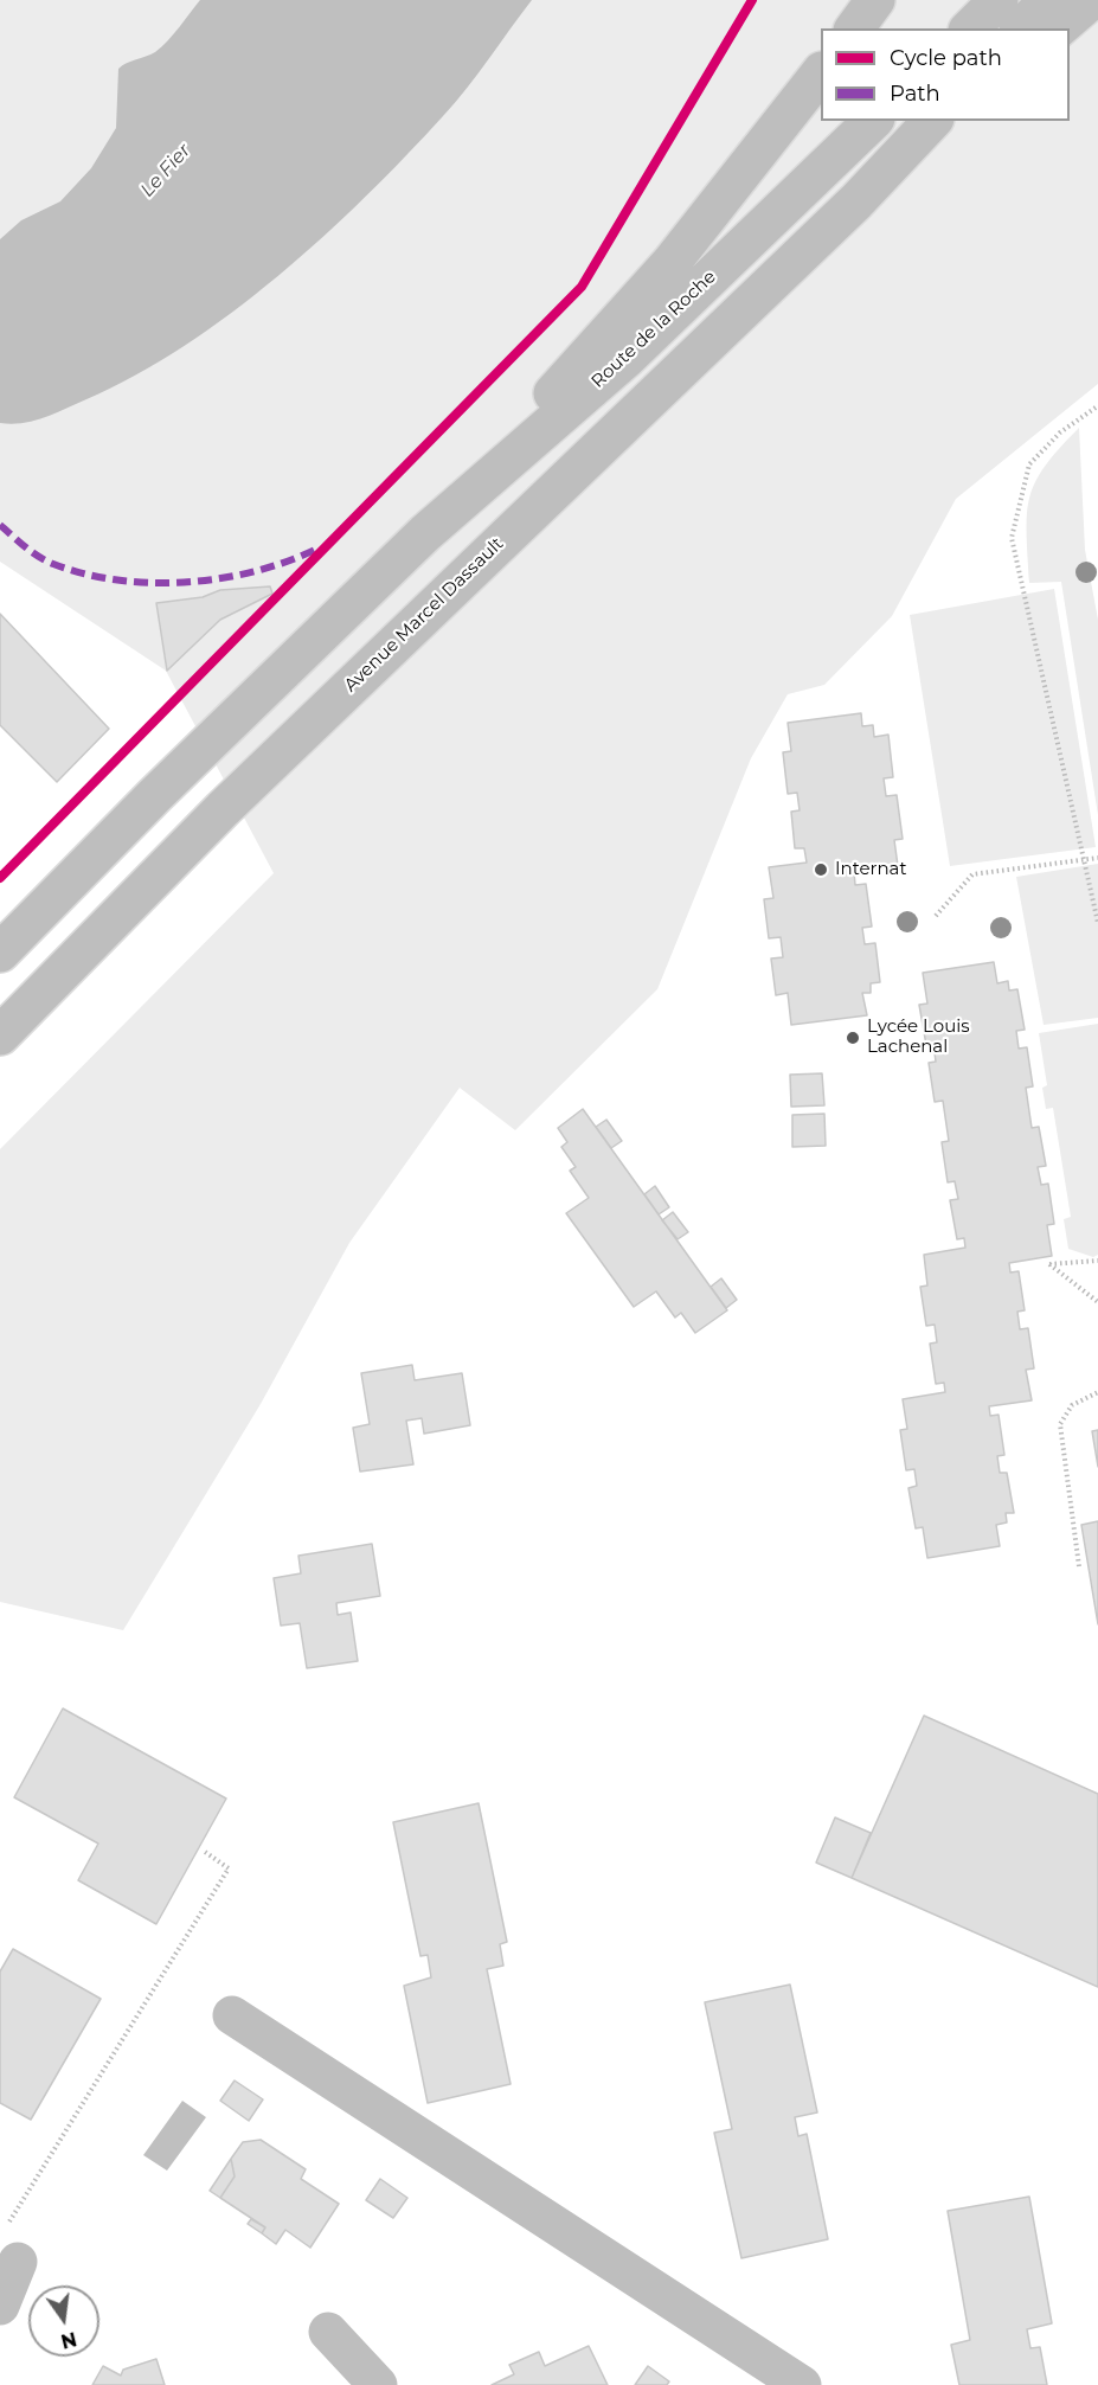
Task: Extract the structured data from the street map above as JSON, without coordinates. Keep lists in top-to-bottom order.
{
  "streets": {
    "main road": ["Route de la Roche", "Avenue Marcel Dassault"]
  },
  "water": ["Le Fier"],
  "places": ["Internat", "Lycée Louis Lachenal"],
  "legend": ["Cycle path", "Path"],
  "north": "bottom"
}
